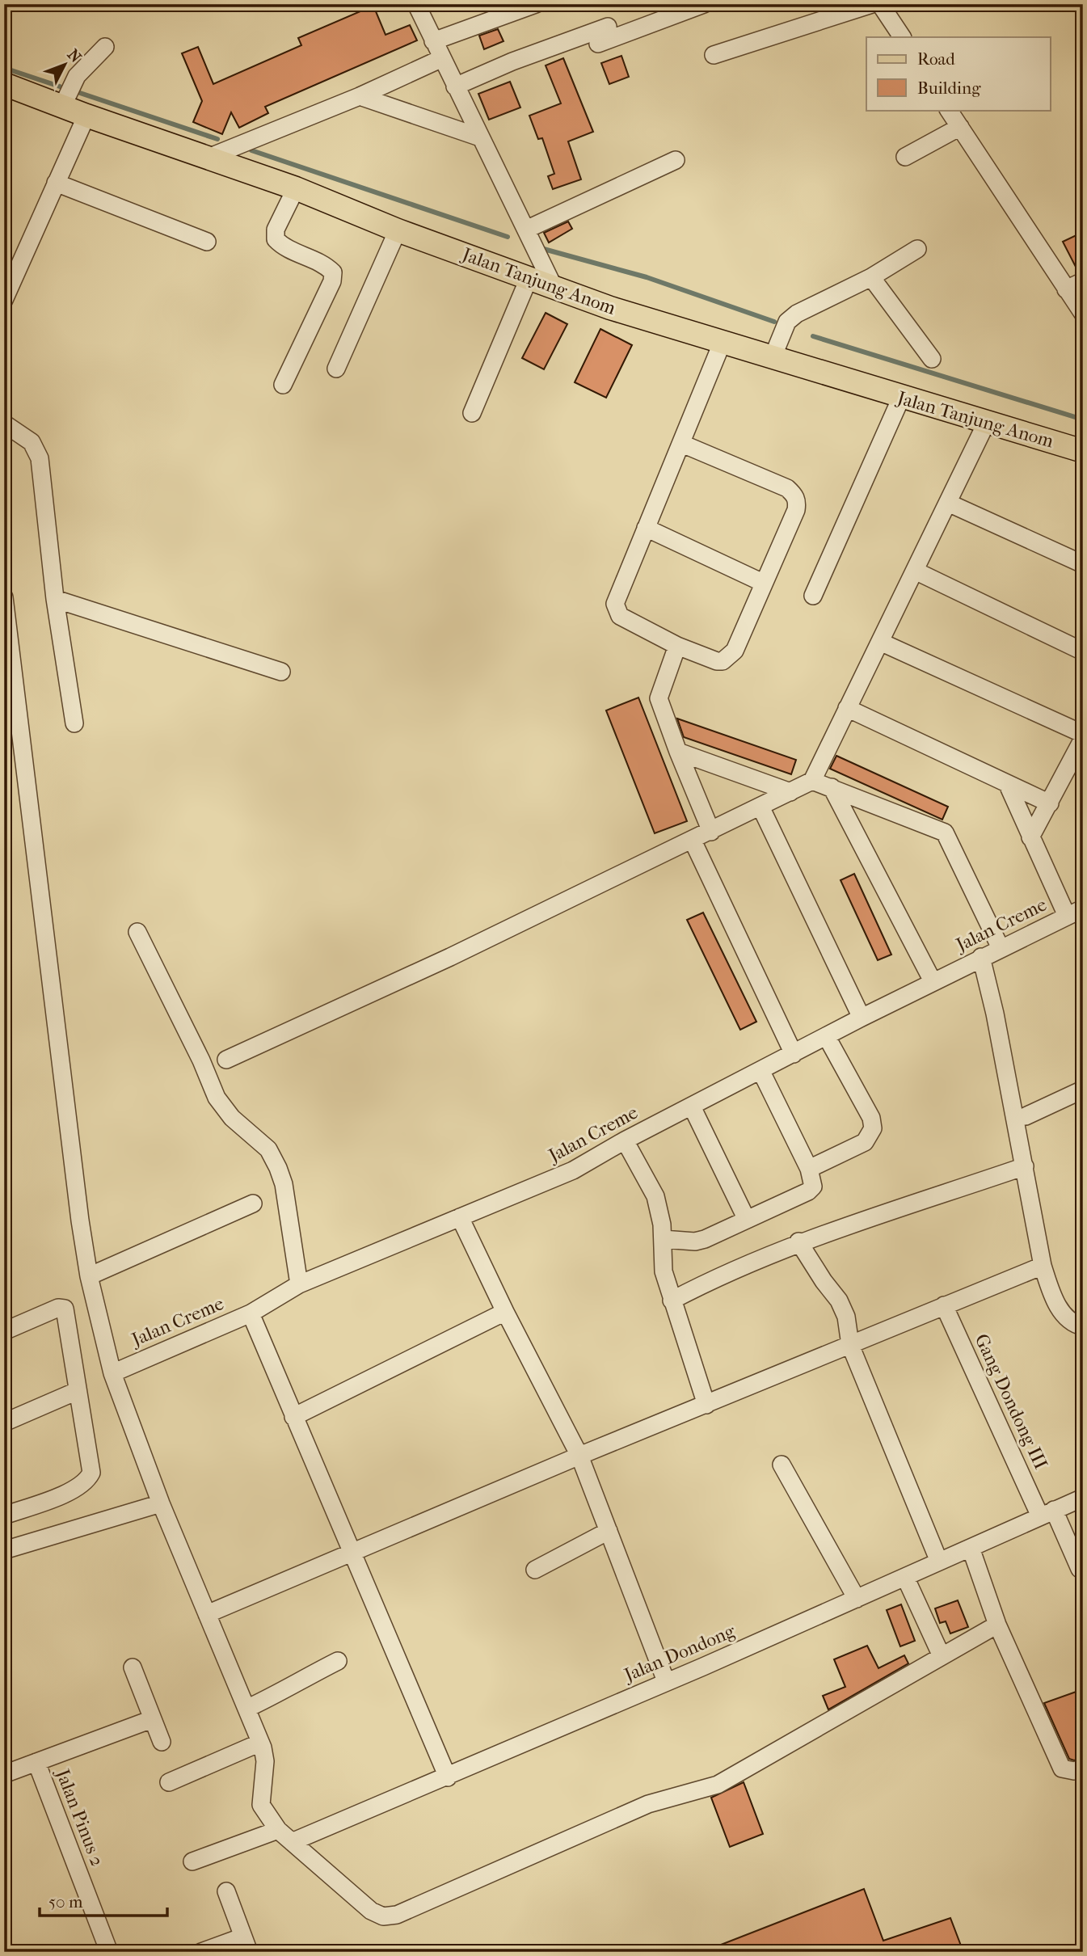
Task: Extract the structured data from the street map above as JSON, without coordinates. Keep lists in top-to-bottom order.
{
  "streets": {
    "main road": ["Jalan Tanjung Anom"],
    "street": [
      "Jalan Creme",
      "Gang Dondong III",
      "Jalan Dondong",
      "Jalan Pinus 2"
    ]
  },
  "crossings": [
    ["Gang Dondong III", "Jalan Dondong"]
  ],
  "legend": ["Road", "Building"],
  "scale_bar": "50 m",
  "north": "top right"
}
